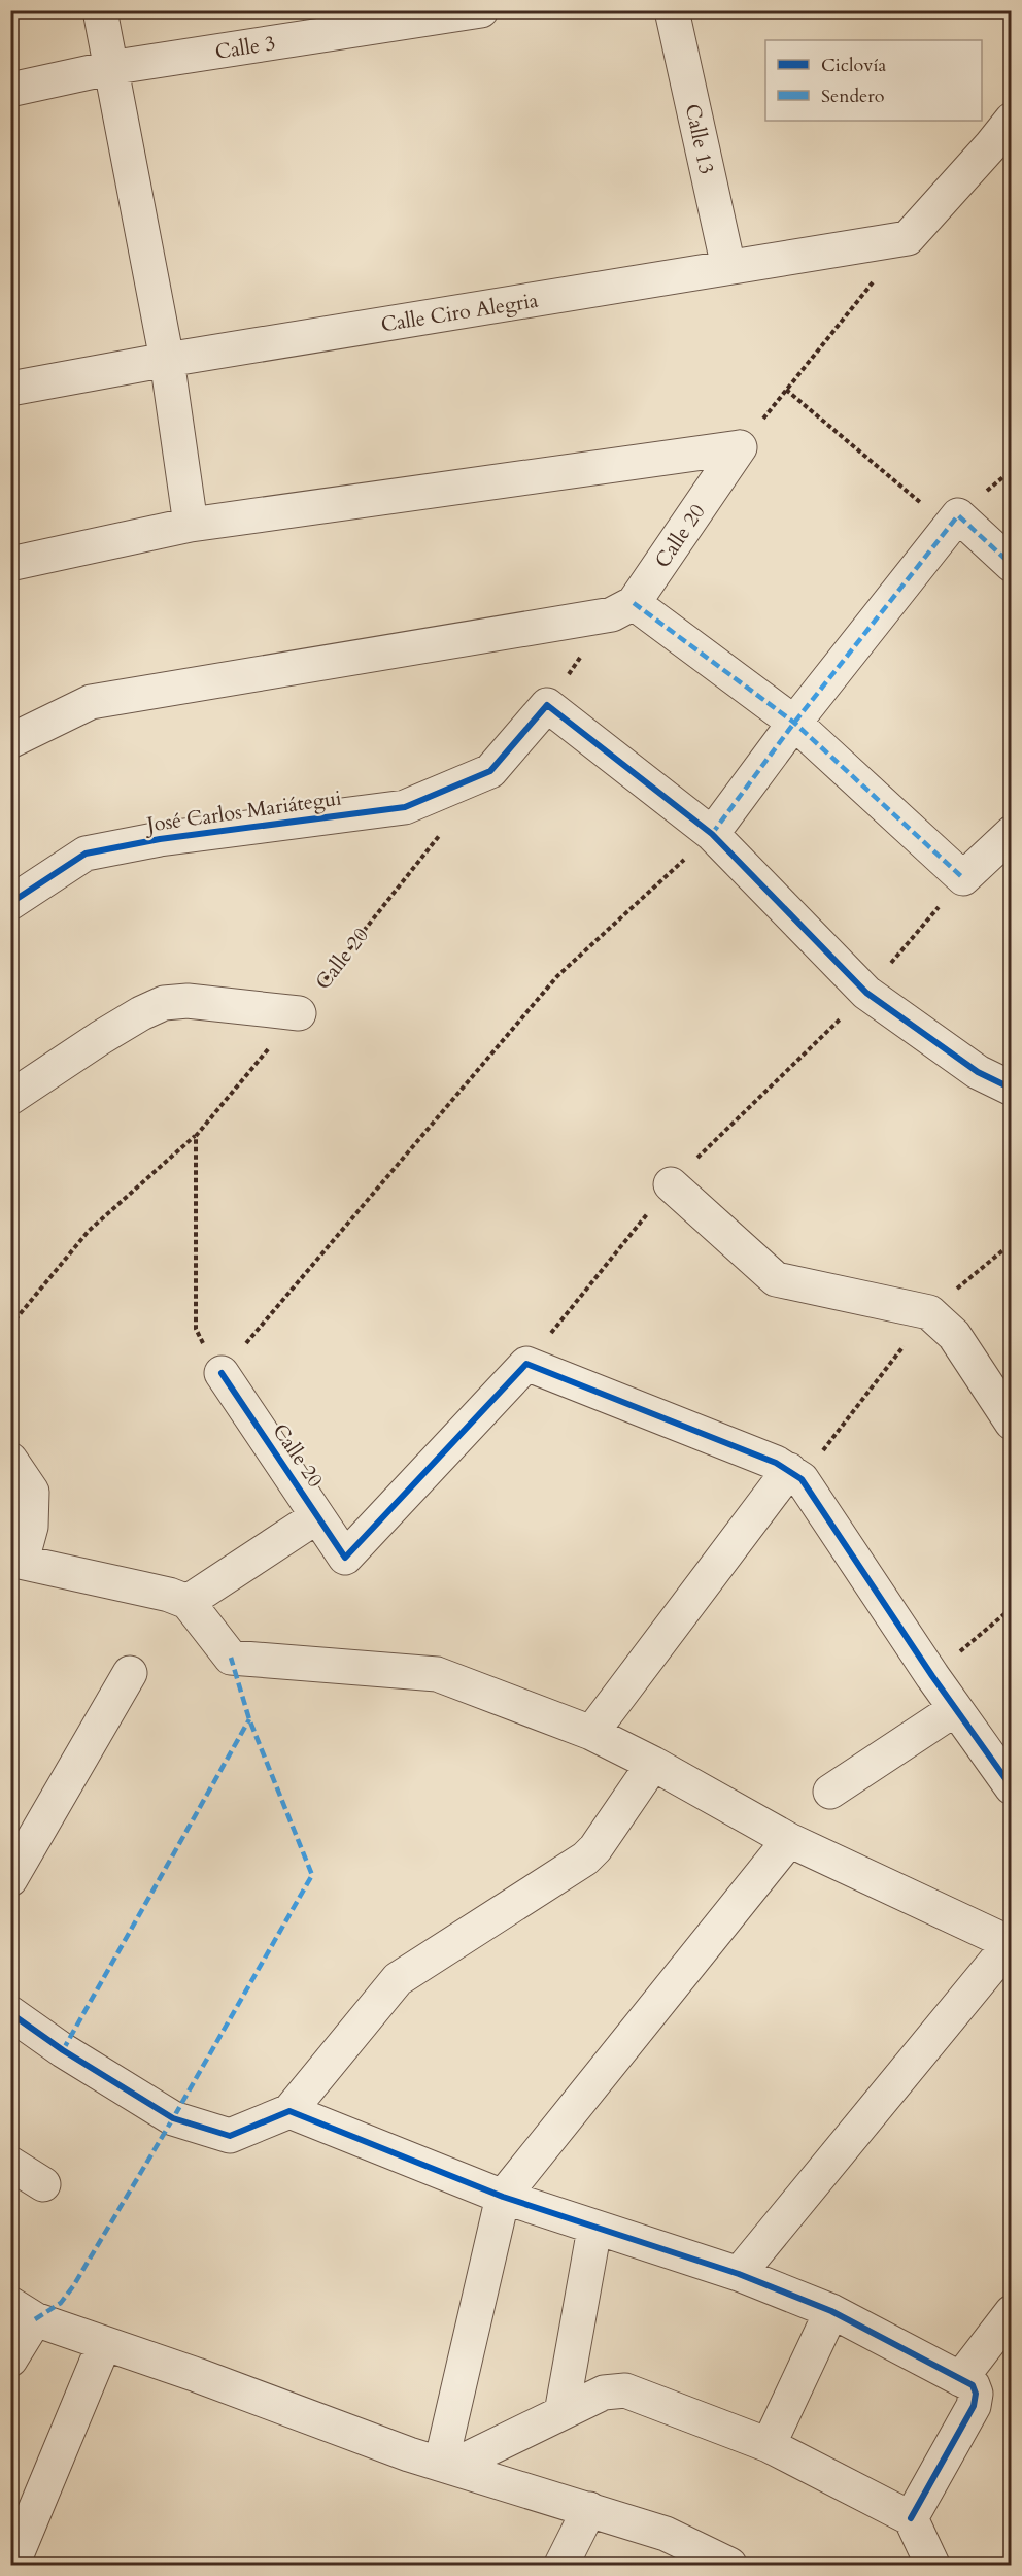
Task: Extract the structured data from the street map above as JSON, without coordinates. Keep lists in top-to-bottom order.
{
  "streets": {
    "street": [
      "Calle 3",
      "Calle 13",
      "Calle Ciro Alegria",
      "Calle 20",
      "José Carlos Mariátegui"
    ]
  },
  "crossings": [
    ["Calle 13", "Calle Ciro Alegria"]
  ],
  "legend": ["Ciclovía", "Sendero"]
}
